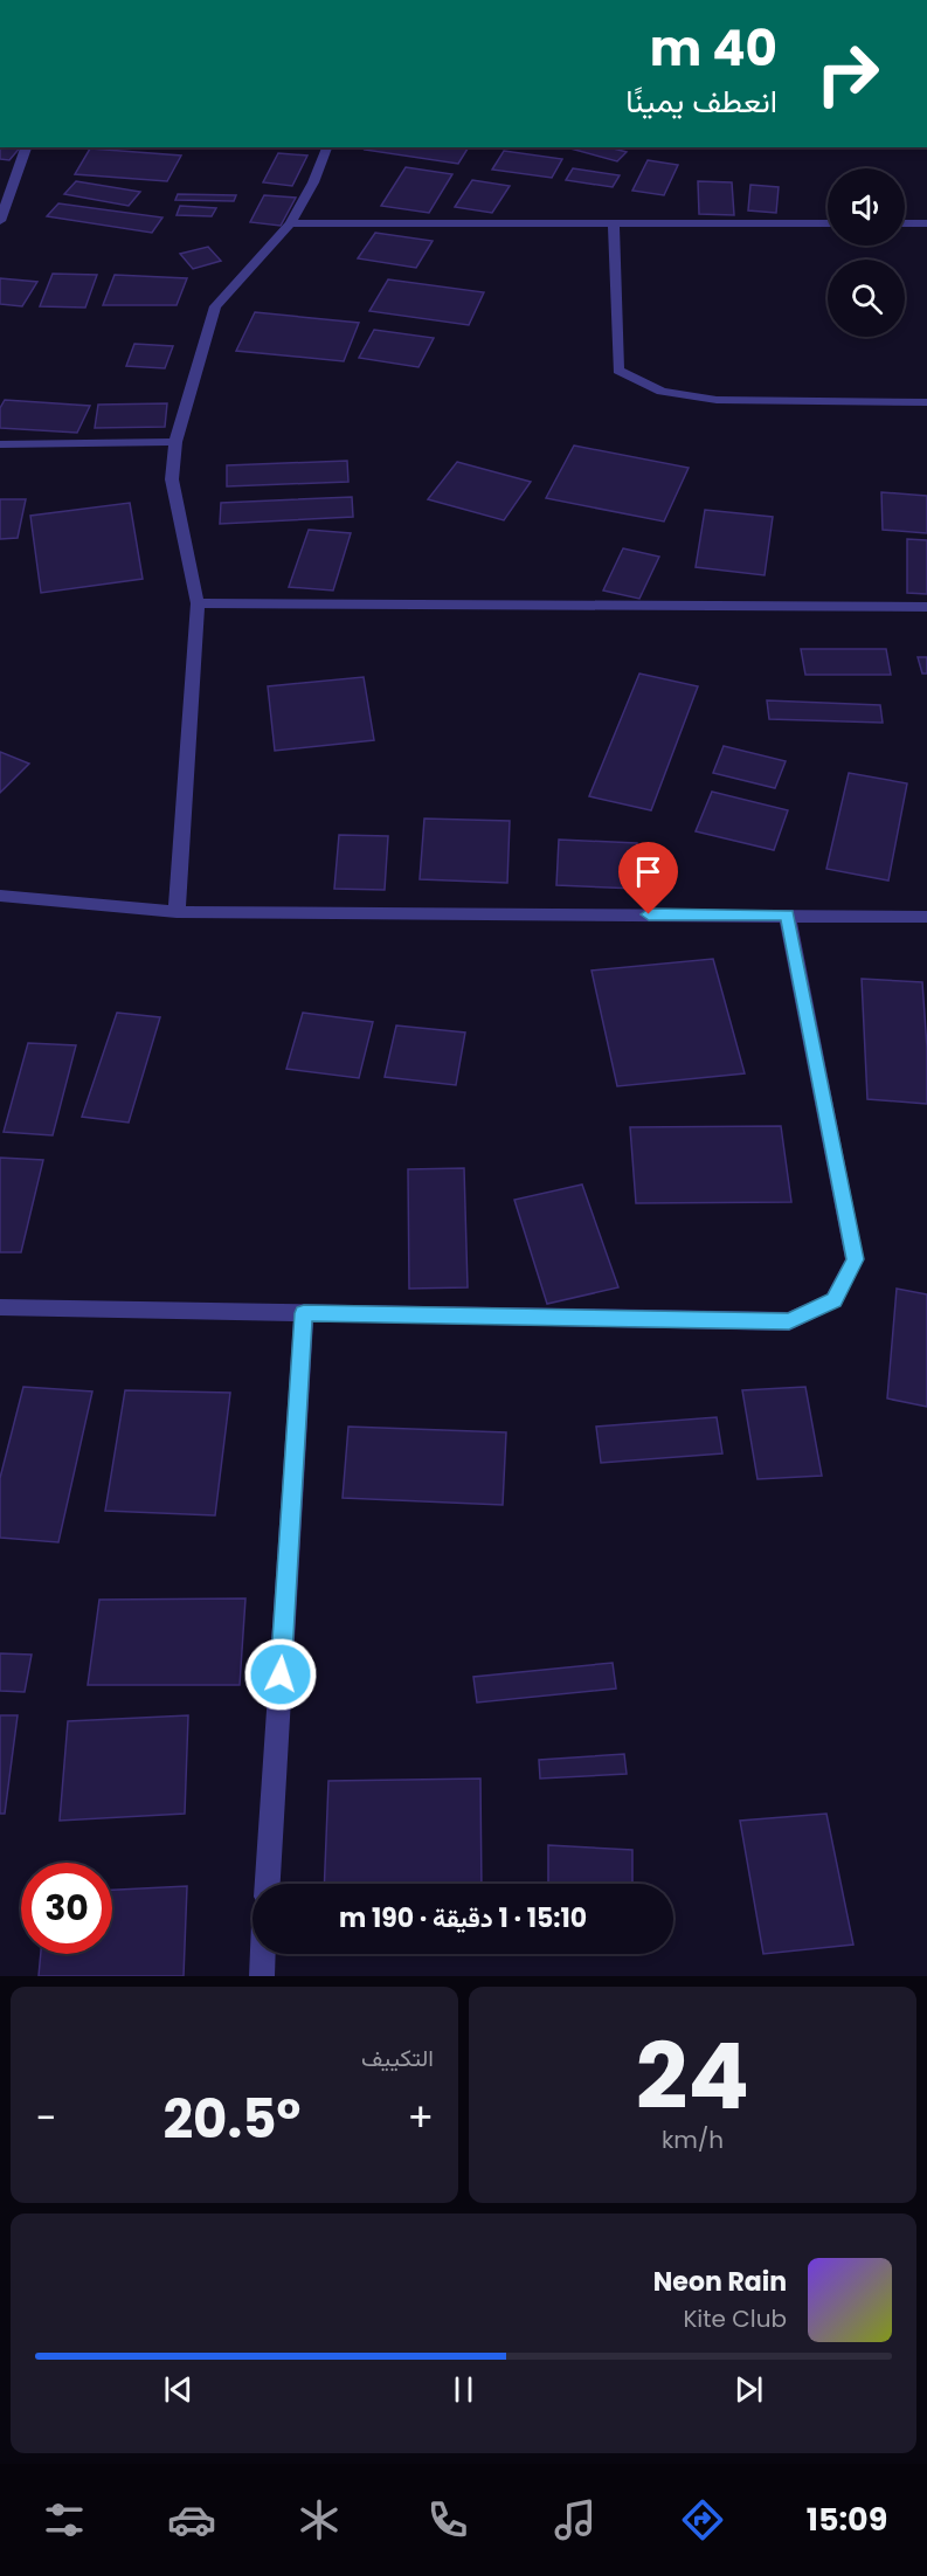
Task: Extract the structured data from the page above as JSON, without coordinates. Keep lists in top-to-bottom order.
{
  "page": {
    "turn": ["40 m", "انعطف يمينًا"],
    "limit": "30",
    "trip": "15:10 · 1 دقيقة · 190 m",
    "tile": [
      ["24", "km/h"],
      "التكييف"
    ],
    "heat": ["−", "20.5°", "+"],
    "song": ["Neon Rain", "Kite Club"],
    "tabs": "15:09"
  }
}
